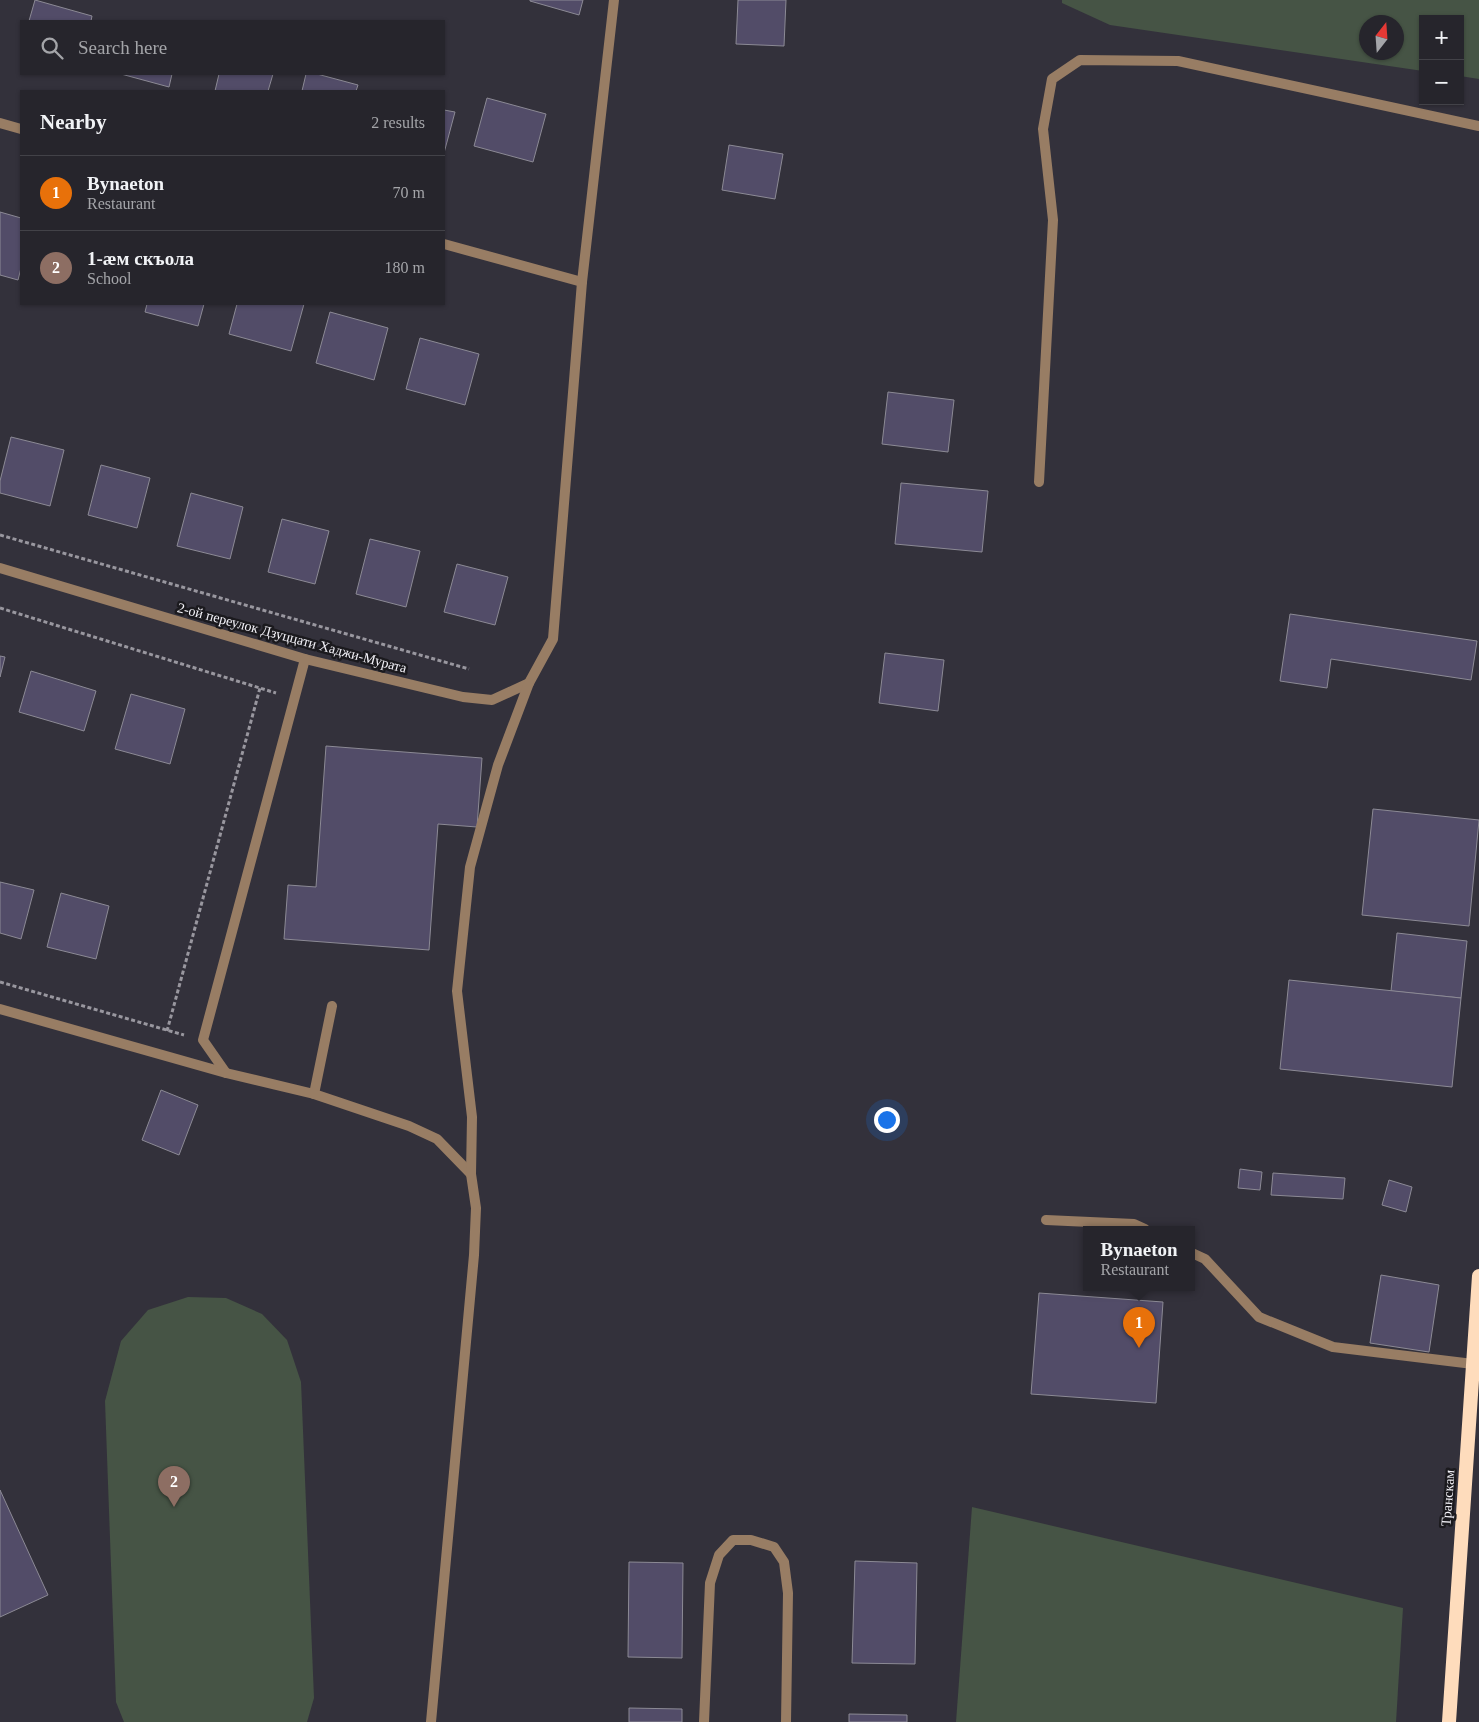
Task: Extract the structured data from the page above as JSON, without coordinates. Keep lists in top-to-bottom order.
{
  "streets": {
    "highway": ["Транскам"],
    "street": ["2-ой переулок Дзуццати Хаджи-Мурата"]
  },
  "north": "top",
  "page": {
    "map_buttons": ["+", "−"],
    "search": "Search here",
    "heading": ["Nearby", "2 results"],
    "list": [
      {
        "mark": "1",
        "name": "Bynaeton",
        "note": "Restaurant",
        "value": "70 m"
      },
      {
        "mark": "2",
        "name": "1-æм скъола",
        "note": "School",
        "value": "180 m"
      }
    ],
    "popup": ["Bynaeton", "Restaurant"],
    "pins": ["1", "2"]
  }
}
